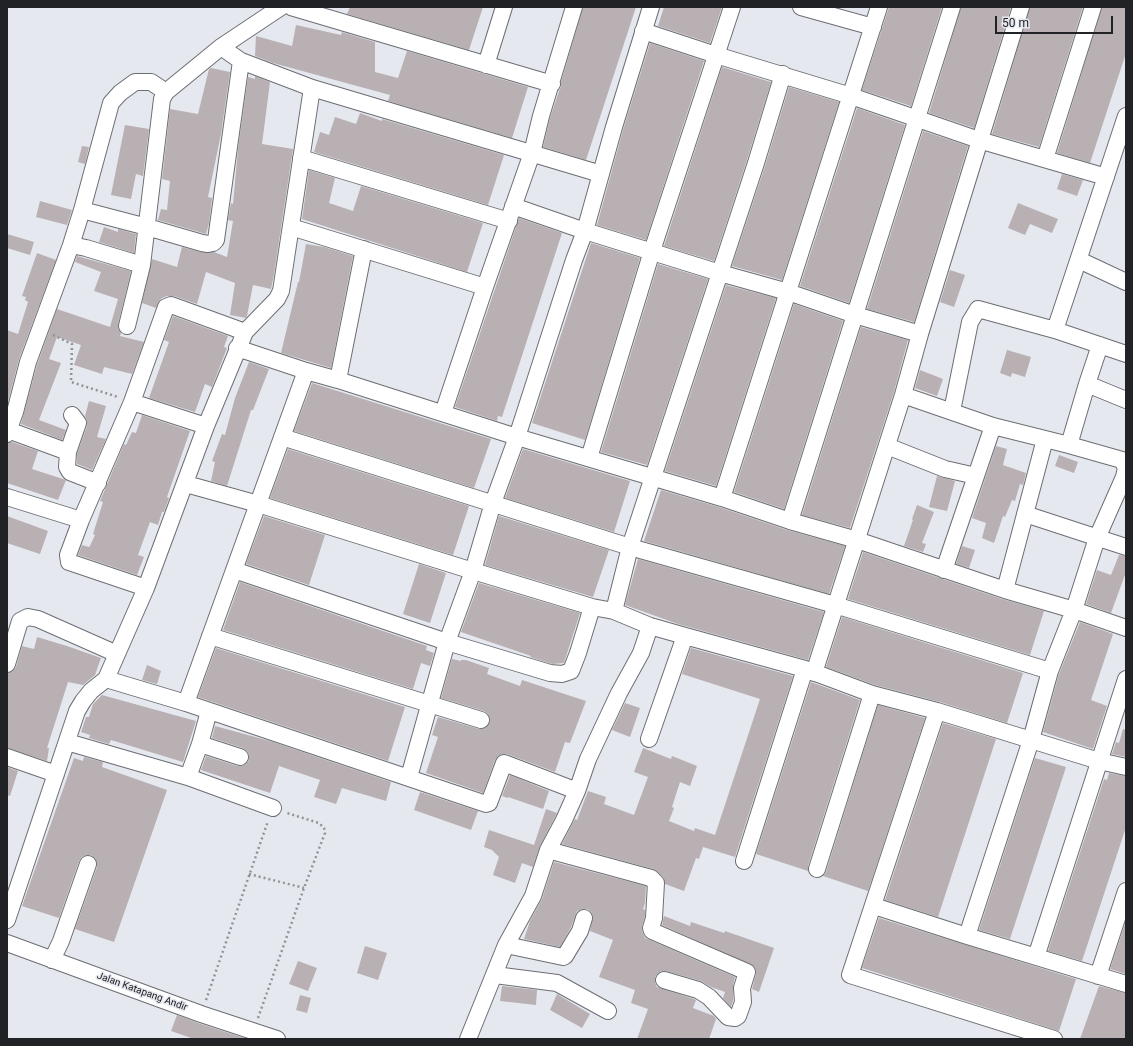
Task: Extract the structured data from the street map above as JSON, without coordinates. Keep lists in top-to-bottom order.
{
  "streets": {
    "street": ["Jalan Katapang Andir"]
  },
  "scale_bar": "50 m"
}
